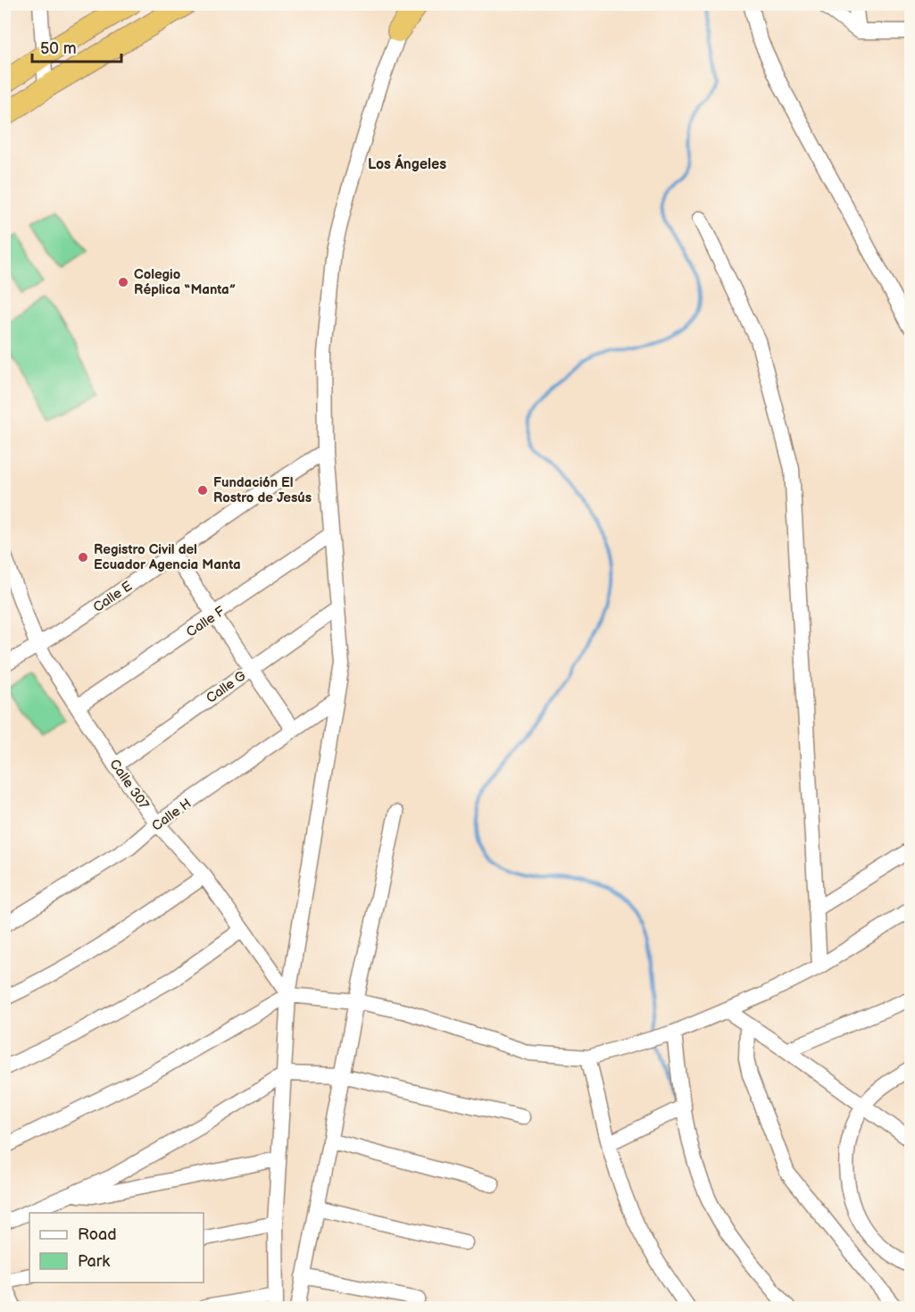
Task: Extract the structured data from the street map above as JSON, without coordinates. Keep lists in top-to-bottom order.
{
  "streets": {
    "street": [
      "Calle E",
      "Calle F",
      "Calle G",
      "Calle 307",
      "Calle H"
    ]
  },
  "crossings": [
    ["Calle E", "Calle 307"],
    ["Calle F", "Calle 307"],
    ["Calle G", "Calle 307"],
    ["Calle 307", "Calle H"]
  ],
  "districts": ["Los Ángeles"],
  "places": ["Colegio Réplica “Manta”", "Fundación El Rostro de Jesús", "Registro Civil del Ecuador Agencia Manta"],
  "legend": ["Road", "Park"],
  "scale_bar": "50 m"
}
